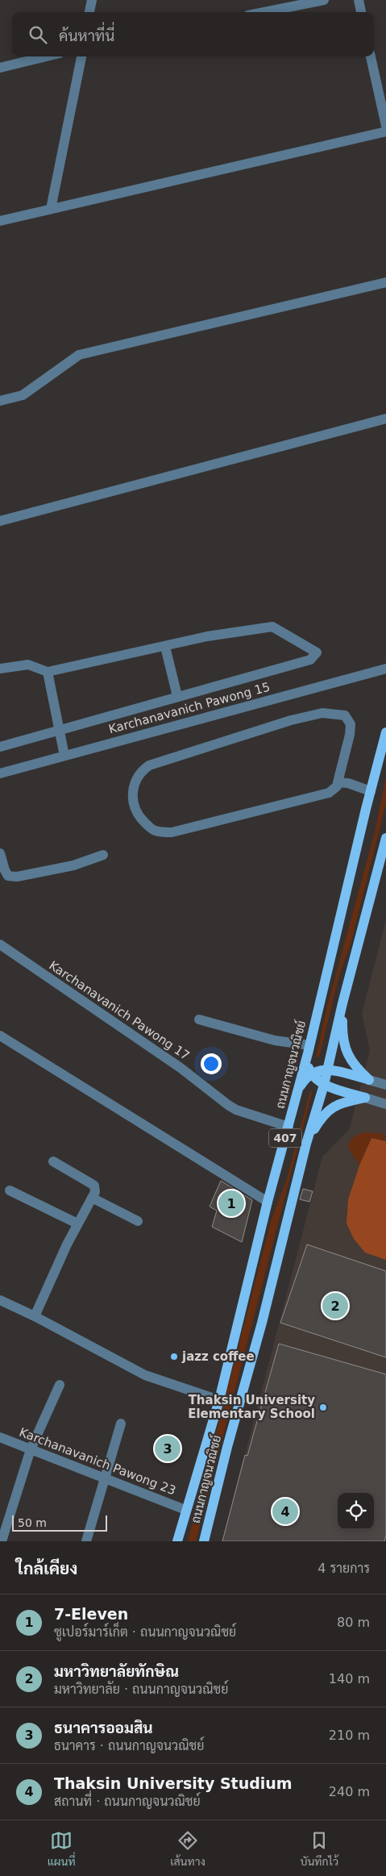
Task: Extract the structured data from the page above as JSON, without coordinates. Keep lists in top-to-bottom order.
{
  "streets": {
    "main road": ["ถนนกาญจนวณิชย์", "407"],
    "street": ["Karchanavanich Pawong 15", "Karchanavanich Pawong 17", "Karchanavanich Pawong 23"]
  },
  "crossings": [
    ["Karchanavanich Pawong 17", "ถนนกาญจนวณิชย์"],
    ["ถนนกาญจนวณิชย์", "Karchanavanich Pawong 23"]
  ],
  "places": ["jazz coffee", "Thaksin University Elementary School"],
  "scale_bar": "50 m",
  "page": {
    "search": "ค้นหาที่นี่",
    "pins": [
      "1",
      "2",
      "3",
      "4"
    ],
    "scale": "50 m",
    "heading": ["ใกล้เคียง", "4 รายการ"],
    "list": [
      {
        "mark": "1",
        "name": "7-Eleven",
        "note": "ซูเปอร์มาร์เก็ต · ถนนกาญจนวณิชย์",
        "value": "80 m"
      },
      {
        "mark": "2",
        "name": "มหาวิทยาลัยทักษิณ",
        "note": "มหาวิทยาลัย · ถนนกาญจนวณิชย์",
        "value": "140 m"
      },
      {
        "mark": "3",
        "name": "ธนาคารออมสิน",
        "note": "ธนาคาร · ถนนกาญจนวณิชย์",
        "value": "210 m"
      },
      {
        "mark": "4",
        "name": "Thaksin University Studium",
        "note": "สถานที่ · ถนนกาญจนวณิชย์",
        "value": "240 m"
      }
    ],
    "nav": ["แผนที่", "เส้นทาง", "บันทึกไว้"]
  }
}
